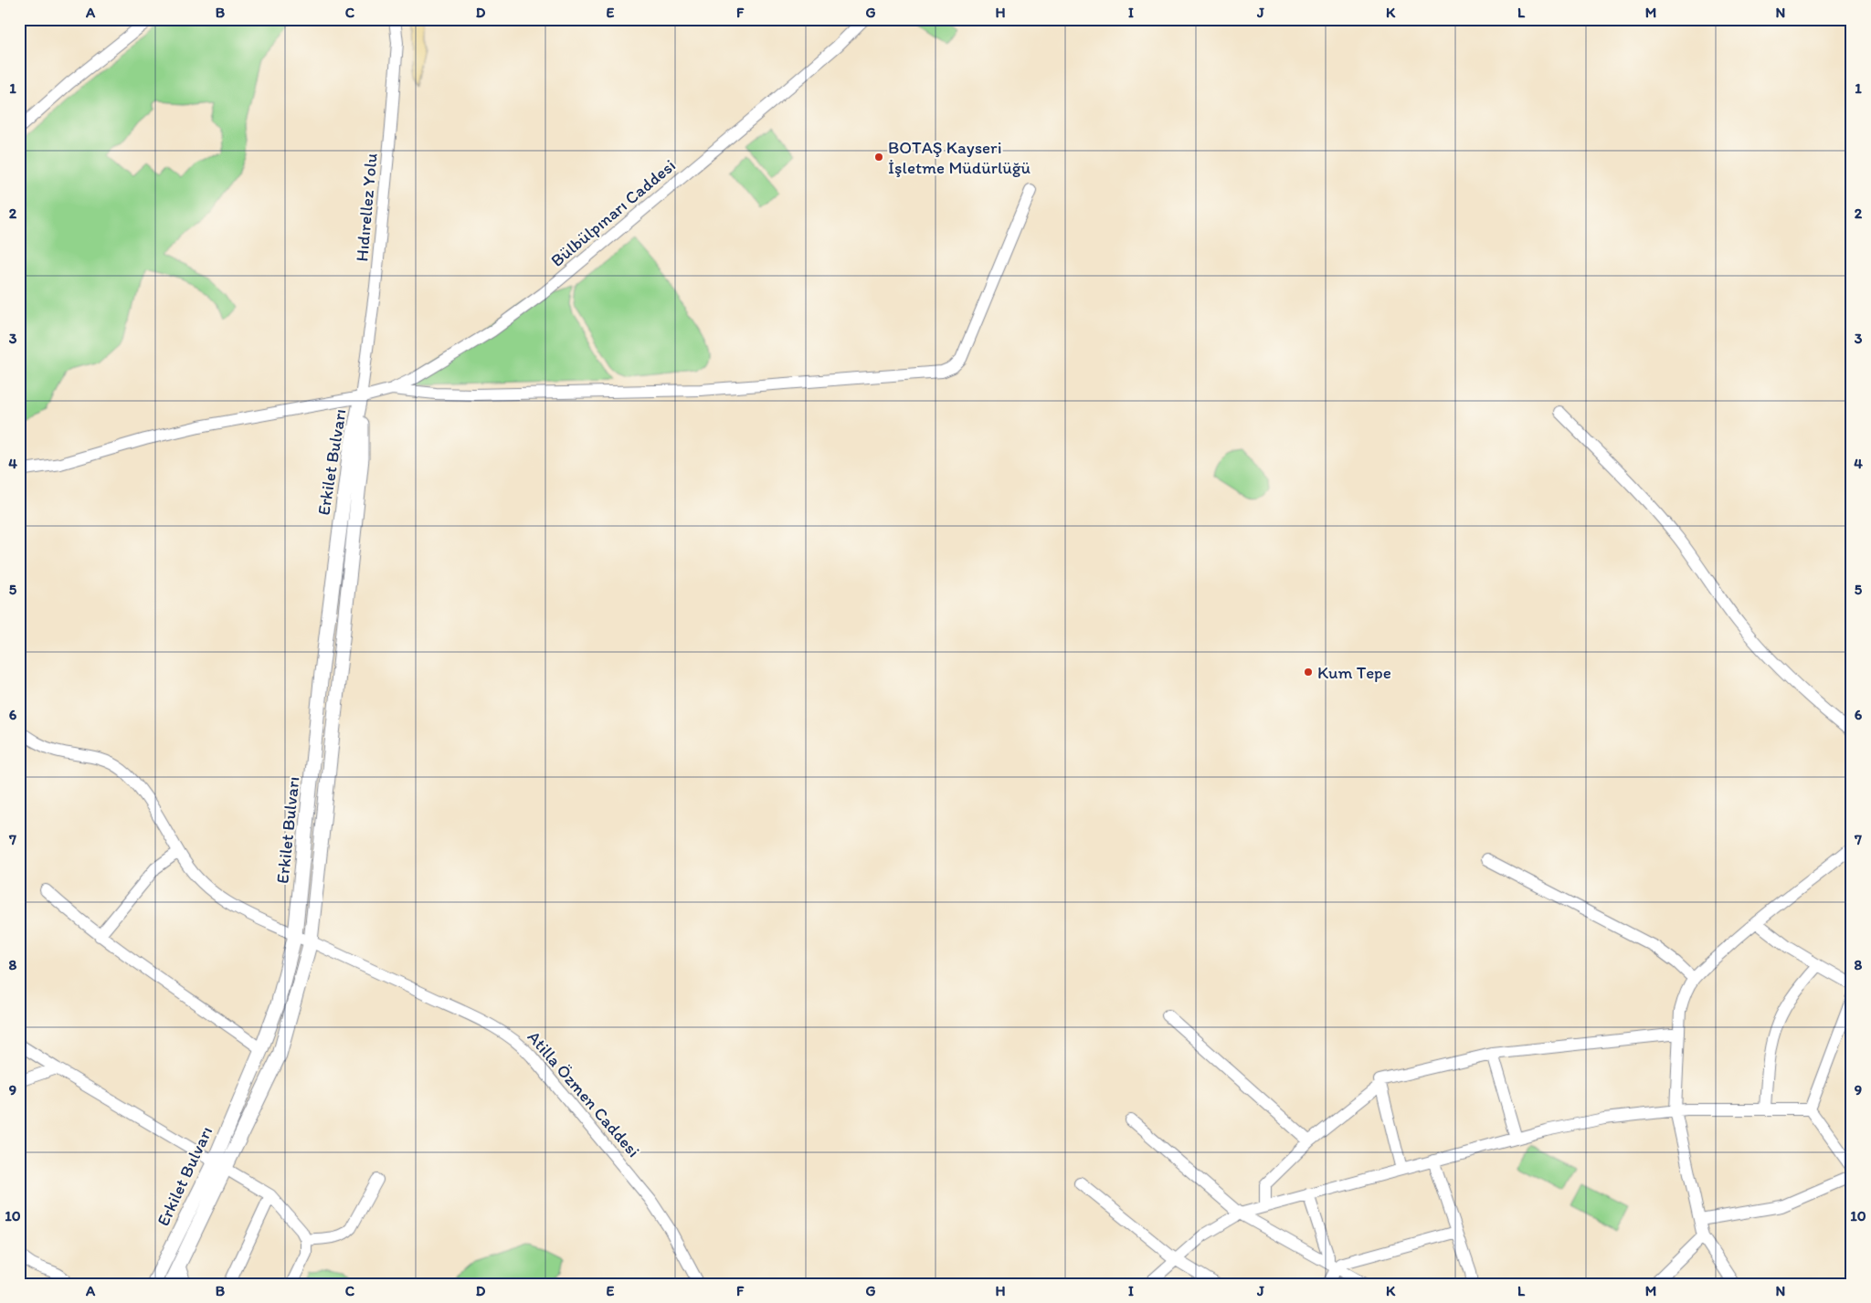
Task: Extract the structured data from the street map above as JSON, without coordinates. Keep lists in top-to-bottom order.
{
  "streets": {
    "main road": ["Erkilet Bulvarı"],
    "street": ["Hıdırellez Yolu", "Bülbülpınarı Caddesi", "Atilla Özmen Caddesi"]
  },
  "crossings": [
    ["Hıdırellez Yolu", "Bülbülpınarı Caddesi"],
    ["Hıdırellez Yolu", "Erkilet Bulvarı"],
    ["Bülbülpınarı Caddesi", "Erkilet Bulvarı"],
    ["Erkilet Bulvarı", "Atilla Özmen Caddesi"]
  ],
  "places": ["BOTAŞ Kayseri İşletme Müdürlüğü", "Kum Tepe"],
  "grid": {
    "columns": [
      "A",
      "B",
      "C",
      "D",
      "E",
      "F",
      "G",
      "H",
      "I",
      "J",
      "K",
      "L",
      "M",
      "N"
    ],
    "rows": [
      "1",
      "2",
      "3",
      "4",
      "5",
      "6",
      "7",
      "8",
      "9",
      "10"
    ]
  }
}
